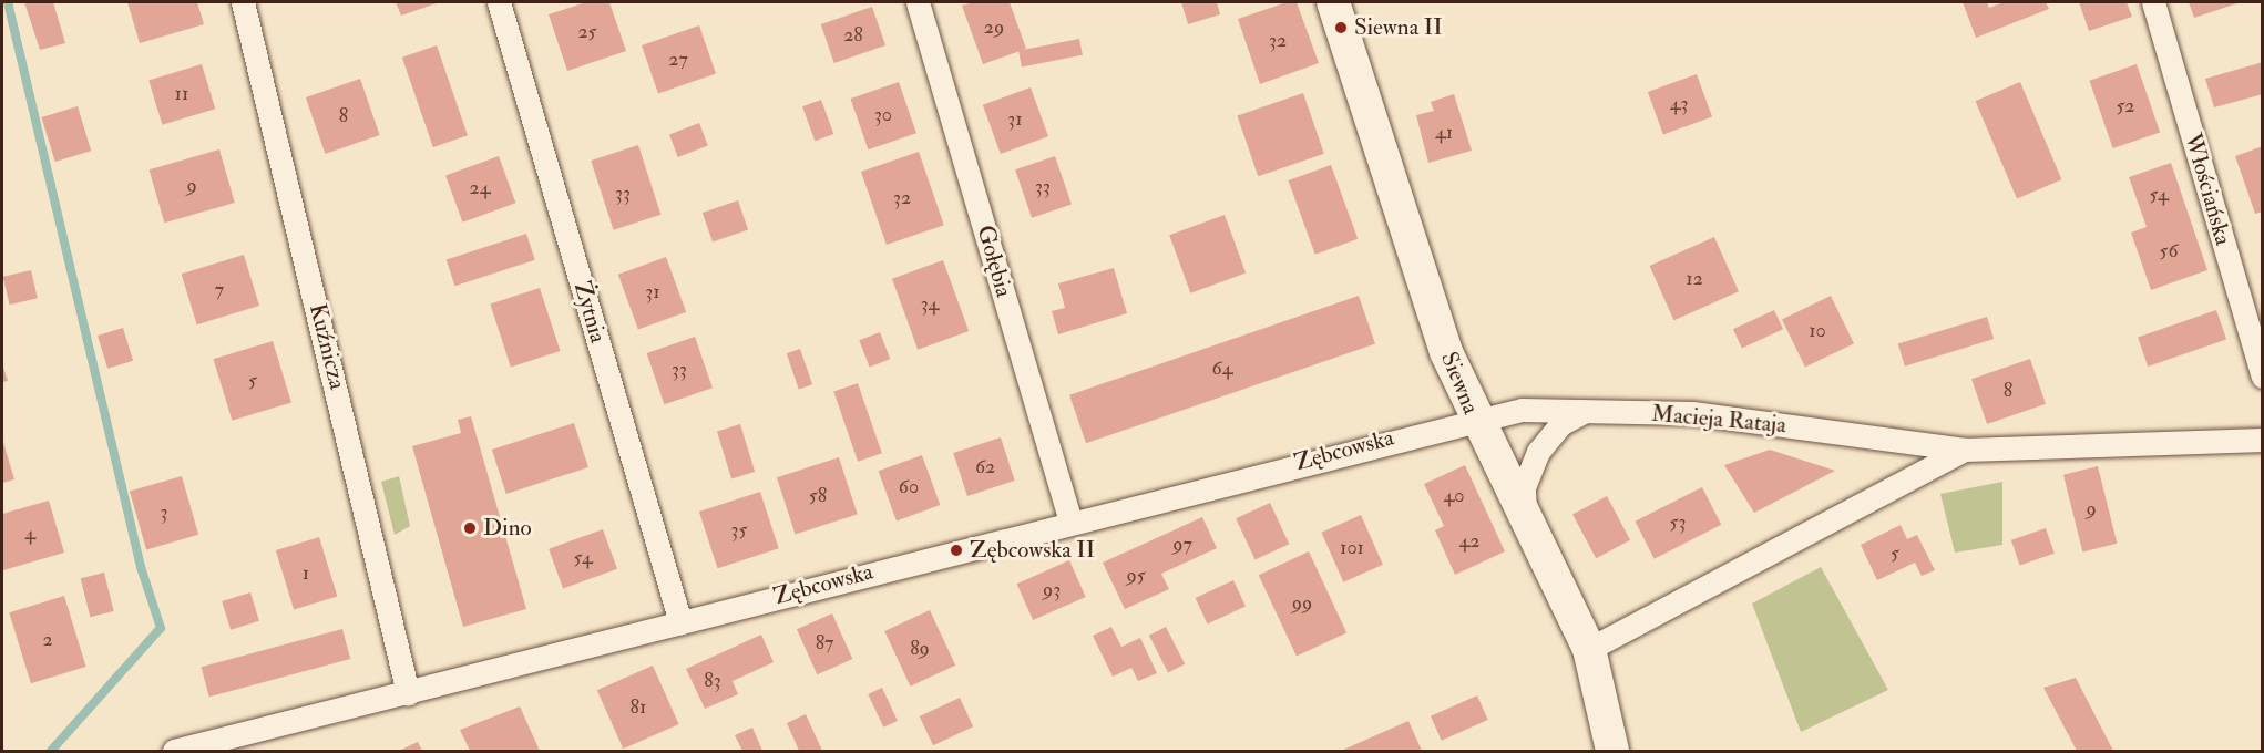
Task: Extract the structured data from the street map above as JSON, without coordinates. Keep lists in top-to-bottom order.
{
  "streets": {
    "street": [
      "Włościańska",
      "Gołębia",
      "Żytnia",
      "Kuźnicza",
      "Siewna",
      "Macieja Rataja",
      "Zębcowska"
    ]
  },
  "crossings": [
    ["Gołębia", "Zębcowska"],
    ["Żytnia", "Zębcowska"],
    ["Kuźnicza", "Zębcowska"],
    ["Siewna", "Macieja Rataja"],
    ["Siewna", "Zębcowska"],
    ["Macieja Rataja", "Zębcowska"]
  ],
  "places": ["Siewna II", "Dino", "Zębcowska II"],
  "house_numbers": [
    "29",
    "25",
    "28",
    "32",
    "27",
    "11",
    "43",
    "52",
    "30",
    "8",
    "31",
    "41",
    "9",
    "33",
    "24",
    "33",
    "54",
    "32",
    "56",
    "12",
    "7",
    "31",
    "34",
    "10",
    "64",
    "33",
    "5",
    "8",
    "62",
    "60",
    "58",
    "40",
    "9",
    "3",
    "53",
    "35",
    "4",
    "42",
    "97",
    "101",
    "5",
    "54",
    "1",
    "95",
    "93",
    "99",
    "2",
    "87",
    "89",
    "83",
    "81"
  ]
}
